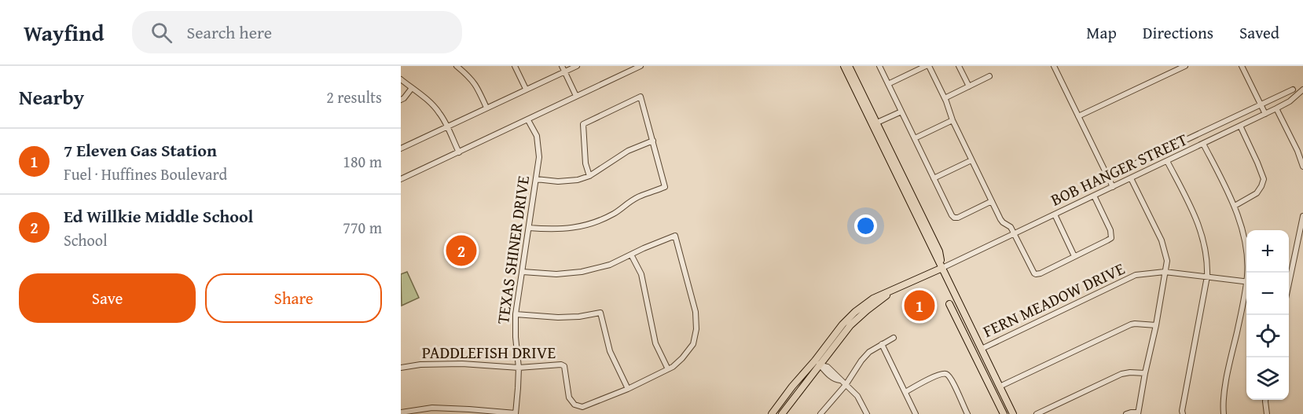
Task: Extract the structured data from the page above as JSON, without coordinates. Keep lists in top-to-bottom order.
{
  "streets": {
    "street": [
      "BOB HANGER STREET",
      "TEXAS SHINER DRIVE",
      "FERN MEADOW DRIVE",
      "PADDLEFISH DRIVE"
    ]
  },
  "crossings": [
    ["TEXAS SHINER DRIVE", "PADDLEFISH DRIVE"]
  ],
  "page": {
    "header": "Wayfind",
    "search": "Search here",
    "nav": ["Map", "Directions", "Saved"],
    "heading": ["Nearby", "2 results"],
    "list": [
      {
        "mark": "1",
        "name": "7 Eleven Gas Station",
        "note": "Fuel · Huffines Boulevard",
        "value": "180 m"
      },
      {
        "mark": "2",
        "name": "Ed Willkie Middle School",
        "note": "School",
        "value": "770 m"
      }
    ],
    "map_buttons": ["+", "−"],
    "pins": ["2", "1"],
    "buttons": ["Save", "Share"]
  }
}
